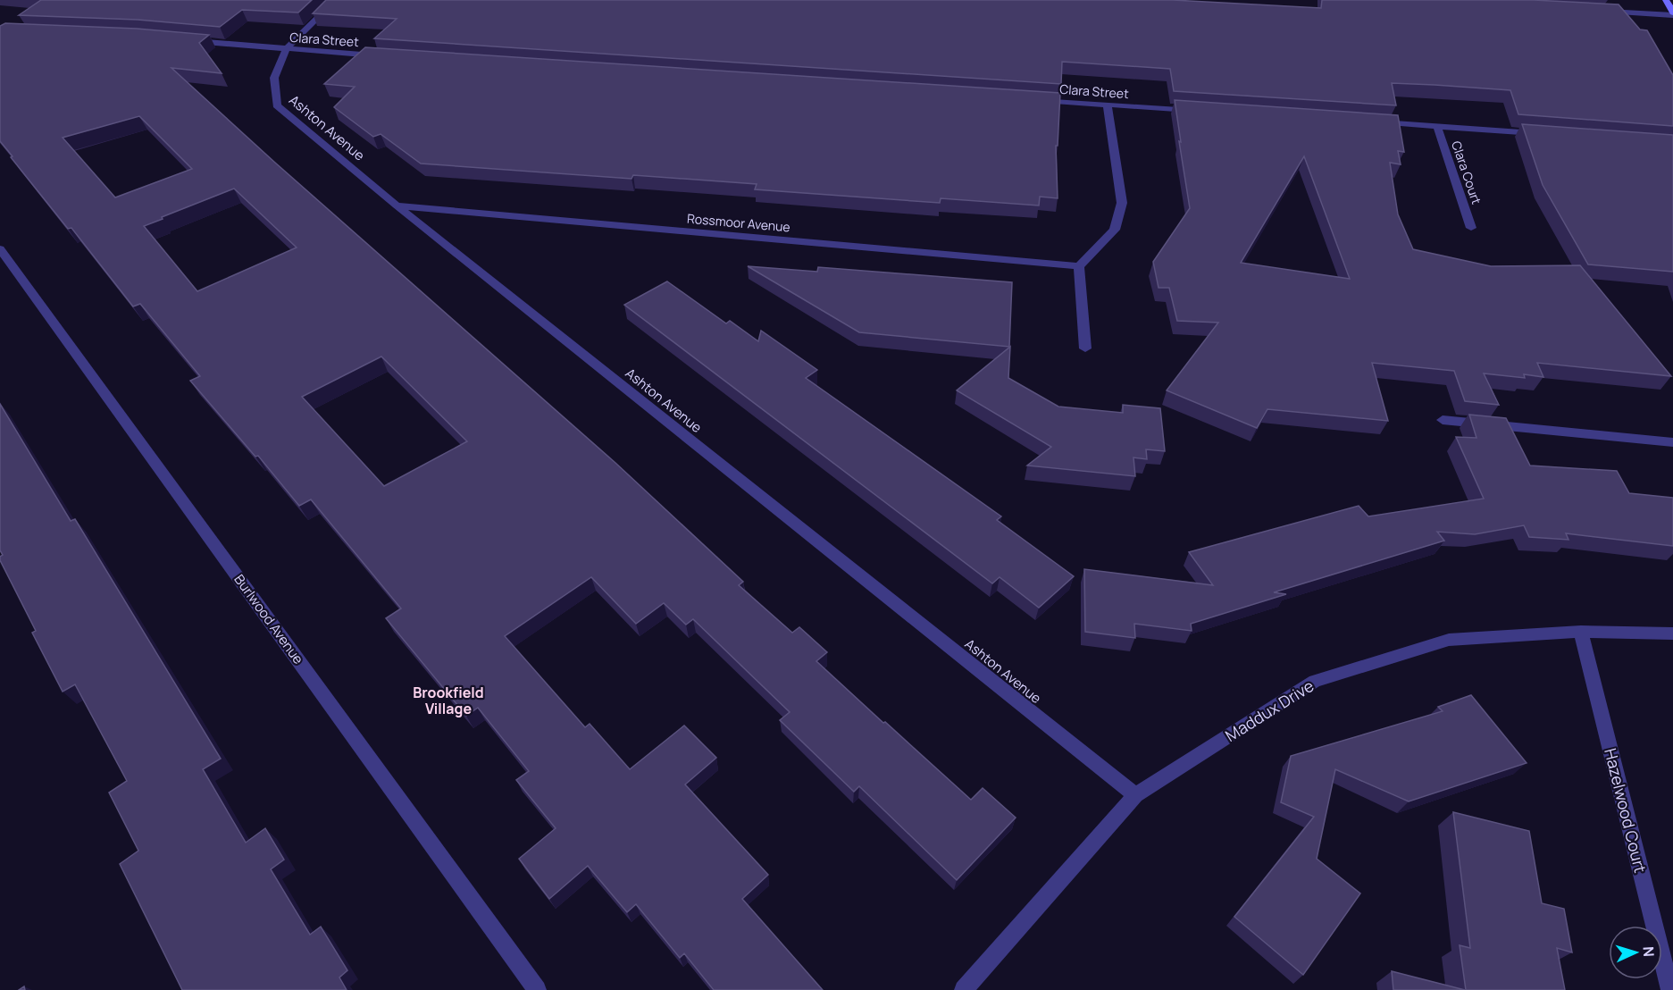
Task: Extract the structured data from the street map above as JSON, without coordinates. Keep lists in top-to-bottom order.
{
  "streets": {
    "street": [
      "Clara Street",
      "Ashton Avenue",
      "Clara Court",
      "Rossmoor Avenue",
      "Burlwood Avenue",
      "Maddux Drive",
      "Hazelwood Court"
    ]
  },
  "crossings": [
    ["Clara Street", "Ashton Avenue"],
    ["Ashton Avenue", "Rossmoor Avenue"],
    ["Ashton Avenue", "Maddux Drive"],
    ["Maddux Drive", "Hazelwood Court"]
  ],
  "districts": ["Brookfield Village"],
  "north": "right"
}
